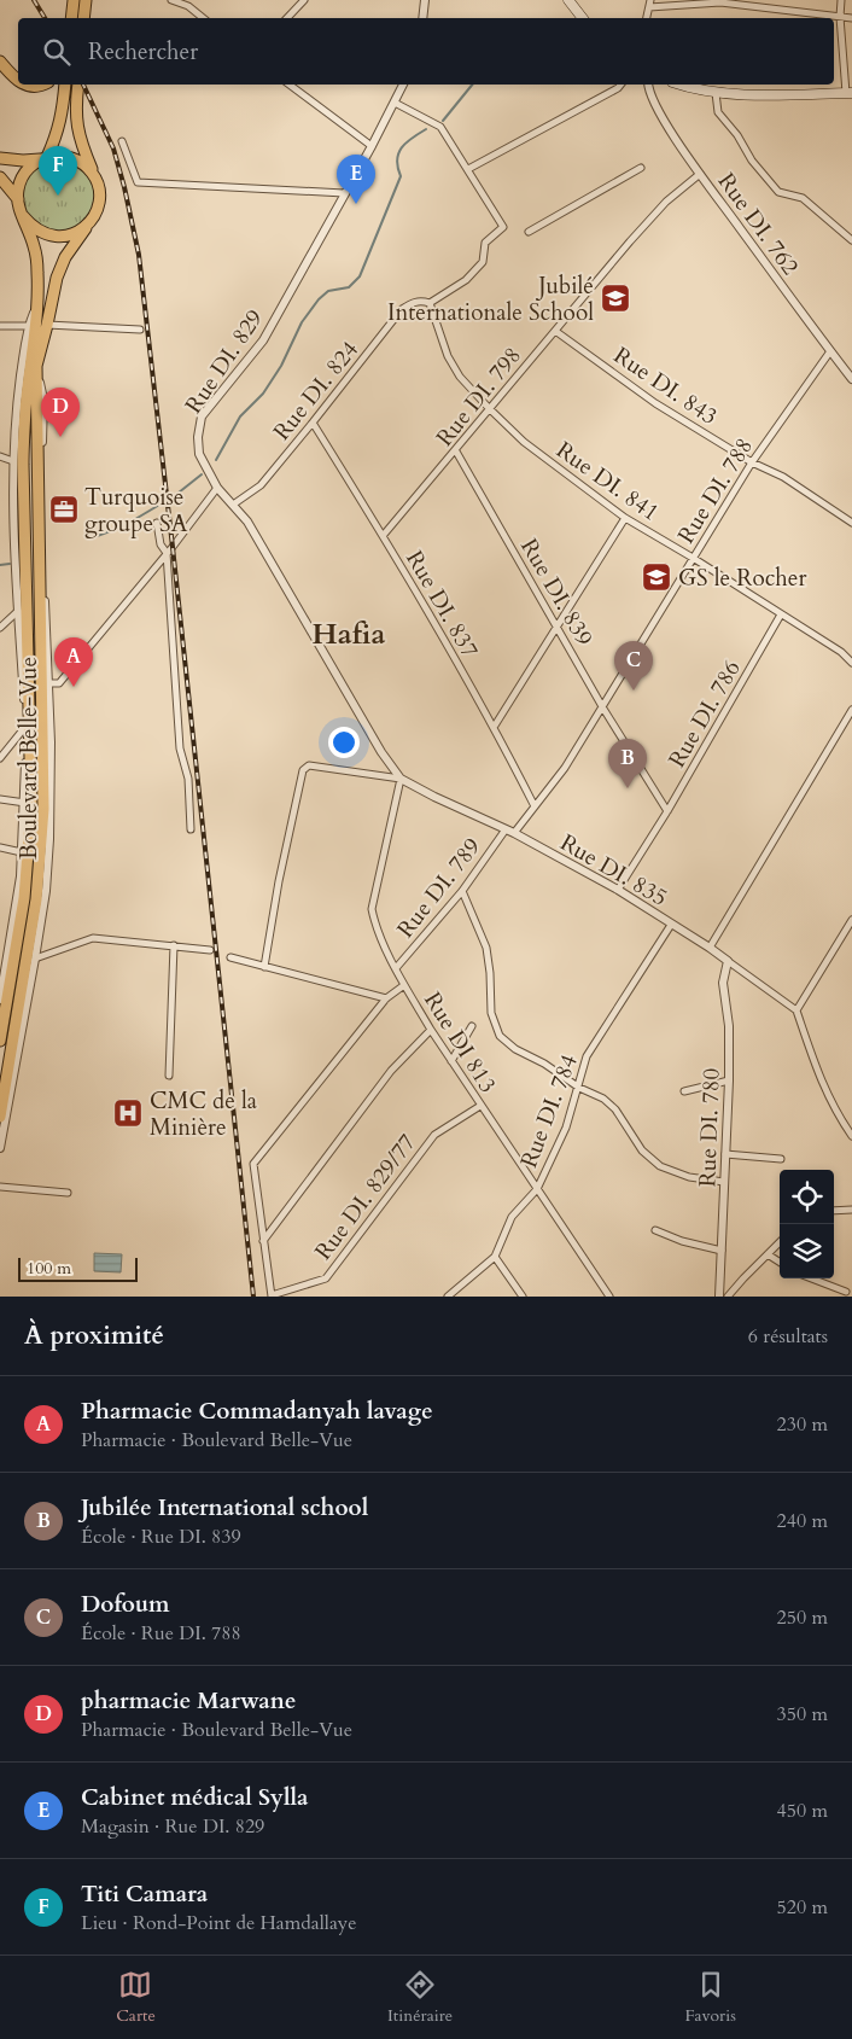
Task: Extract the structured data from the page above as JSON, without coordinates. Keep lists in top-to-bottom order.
{
  "streets": {
    "main road": ["Boulevard Belle-Vue"],
    "street": [
      "Rue DI. 762",
      "Rue DI. 829",
      "Rue DI. 843",
      "Rue DI. 824",
      "Rue DI. 798",
      "Rue DI. 841",
      "Rue DI. 788",
      "Rue DI. 839",
      "Rue DI. 837",
      "Rue DI. 786",
      "Rue DI. 835",
      "Rue DI. 789",
      "Rue DI 813",
      "Rue DI. 784",
      "Rue DI. 780",
      "Rue DI. 829/77"
    ]
  },
  "crossings": [
    ["Rue DI. 762", "Rue DI. 798"],
    ["Rue DI. 762", "Rue DI. 788"],
    ["Rue DI. 829", "Rue DI. 824"],
    ["Rue DI. 829", "Rue DI. 835"],
    ["Rue DI. 829", "Rue DI 813"],
    ["Rue DI. 843", "Rue DI. 798"],
    ["Rue DI. 843", "Rue DI. 788"],
    ["Rue DI. 824", "Rue DI. 841"],
    ["Rue DI. 824", "Rue DI. 837"],
    ["Rue DI. 798", "Rue DI. 841"],
    ["Rue DI. 798", "Rue DI. 839"],
    ["Rue DI. 798", "Rue DI. 837"],
    ["Rue DI. 841", "Rue DI. 788"],
    ["Rue DI. 841", "Rue DI. 786"],
    ["Rue DI. 788", "Rue DI. 839"],
    ["Rue DI. 788", "Rue DI. 837"],
    ["Rue DI. 788", "Rue DI. 835"],
    ["Rue DI. 839", "Rue DI. 786"],
    ["Rue DI. 786", "Rue DI. 835"],
    ["Rue DI. 835", "Rue DI. 789"],
    ["Rue DI. 835", "Rue DI 813"],
    ["Rue DI. 835", "Rue DI. 784"],
    ["Rue DI. 835", "Rue DI. 780"],
    ["Rue DI. 789", "Rue DI 813"],
    ["Rue DI 813", "Rue DI. 784"],
    ["Rue DI 813", "Rue DI. 829/77"]
  ],
  "districts": ["Hafia"],
  "places": {
    "school or university": ["Jubilé Internationale School", "GS le Rocher"],
    "office": ["Turquoise groupe SA"],
    "hospital": ["CMC de la Minière"]
  },
  "scale_bar": "100 m",
  "page": {
    "search": "Rechercher",
    "pins": [
      "F",
      "E",
      "D",
      "A",
      "C",
      "B"
    ],
    "scale": "100 m",
    "heading": ["À proximité", "6 résultats"],
    "list": [
      {
        "mark": "A",
        "name": "Pharmacie Commadanyah lavage",
        "note": "Pharmacie · Boulevard Belle-Vue",
        "value": "230 m"
      },
      {
        "mark": "B",
        "name": "Jubilée International school",
        "note": "École · Rue DI. 839",
        "value": "240 m"
      },
      {
        "mark": "C",
        "name": "Dofoum",
        "note": "École · Rue DI. 788",
        "value": "250 m"
      },
      {
        "mark": "D",
        "name": "pharmacie Marwane",
        "note": "Pharmacie · Boulevard Belle-Vue",
        "value": "350 m"
      },
      {
        "mark": "E",
        "name": "Cabinet médical Sylla",
        "note": "Magasin · Rue DI. 829",
        "value": "450 m"
      },
      {
        "mark": "F",
        "name": "Titi Camara",
        "note": "Lieu · Rond-Point de Hamdallaye",
        "value": "520 m"
      }
    ],
    "nav": ["Carte", "Itinéraire", "Favoris"]
  }
}
